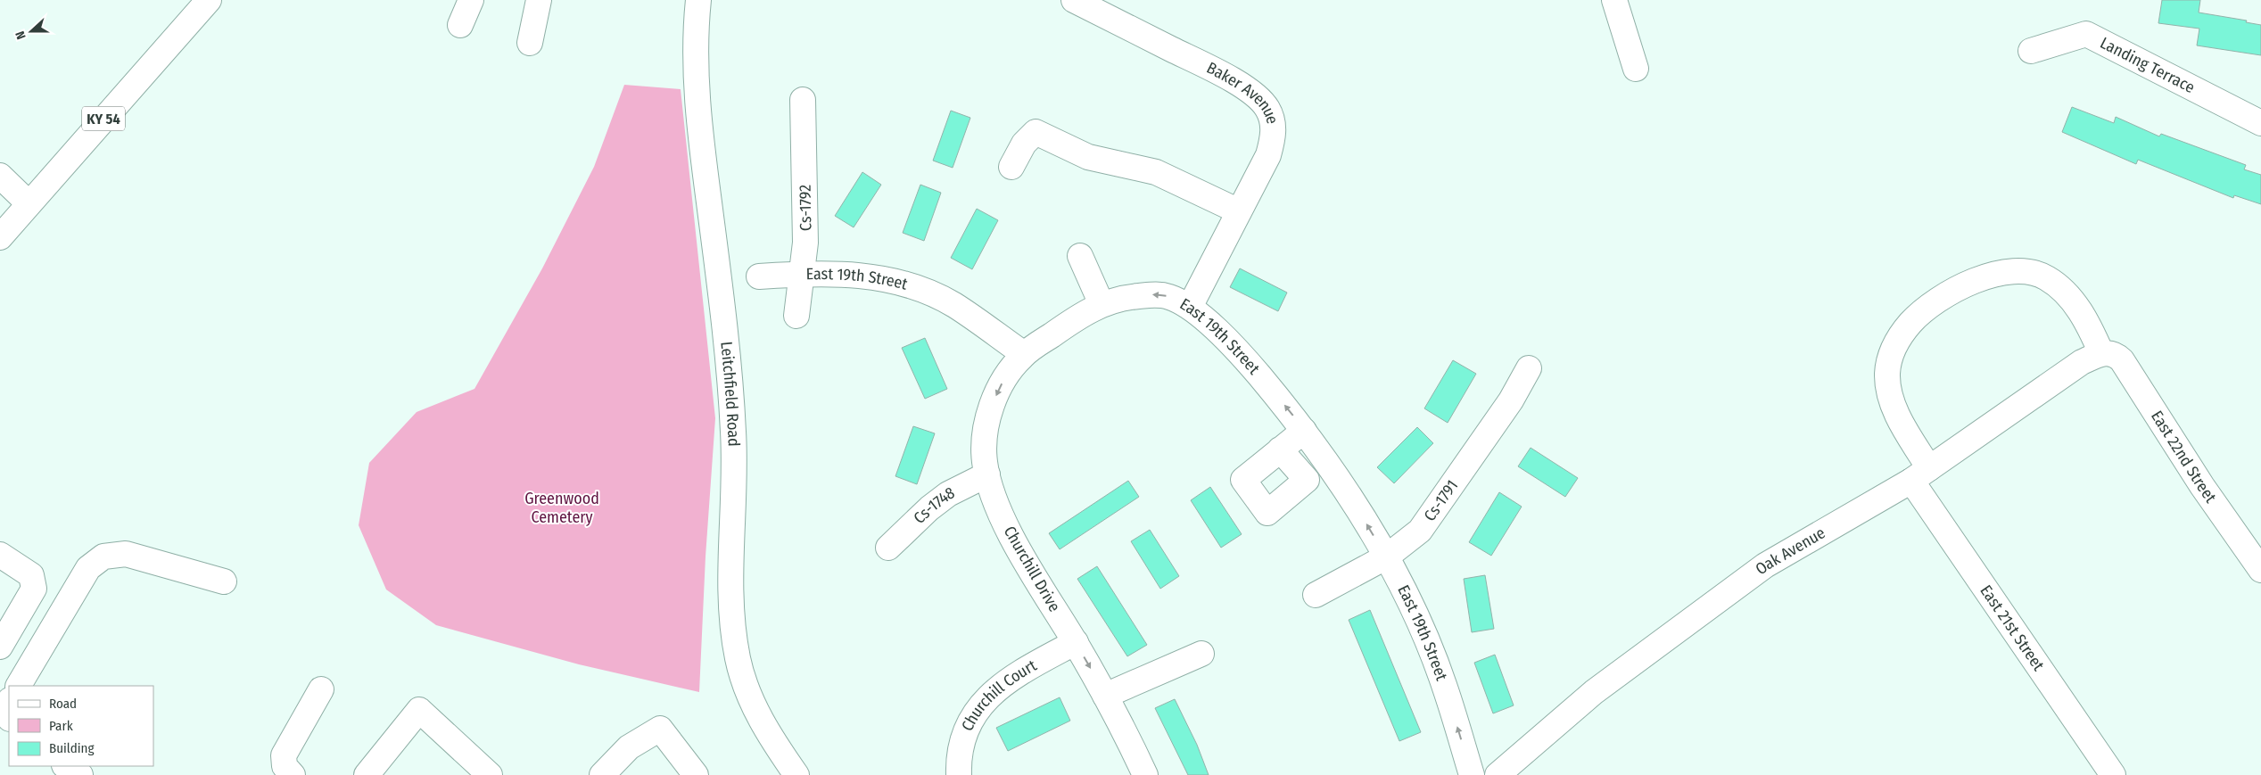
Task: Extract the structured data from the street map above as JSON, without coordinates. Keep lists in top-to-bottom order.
{
  "streets": {
    "street": [
      "Landing Terrace",
      "Baker Avenue",
      "KY 54",
      "Cs-1792",
      "East 19th Street",
      "Leitchfield Road",
      "East 22nd Street",
      "Cs-1791",
      "Cs-1748",
      "Oak Avenue",
      "Churchill Drive",
      "East 21st Street",
      "Churchill Court"
    ]
  },
  "crossings": [
    ["Baker Avenue", "East 19th Street"],
    ["Cs-1792", "East 19th Street"],
    ["East 19th Street", "Cs-1791"],
    ["East 19th Street", "Churchill Drive"],
    ["East 22nd Street", "Oak Avenue"],
    ["East 22nd Street", "East 21st Street"],
    ["Cs-1748", "Churchill Drive"],
    ["Oak Avenue", "East 21st Street"],
    ["Churchill Drive", "Churchill Court"]
  ],
  "one_way": ["East 19th Street", "Churchill Drive"],
  "parks": ["Greenwood Cemetery"],
  "legend": ["Road", "Park", "Building"],
  "north": "left"
}
